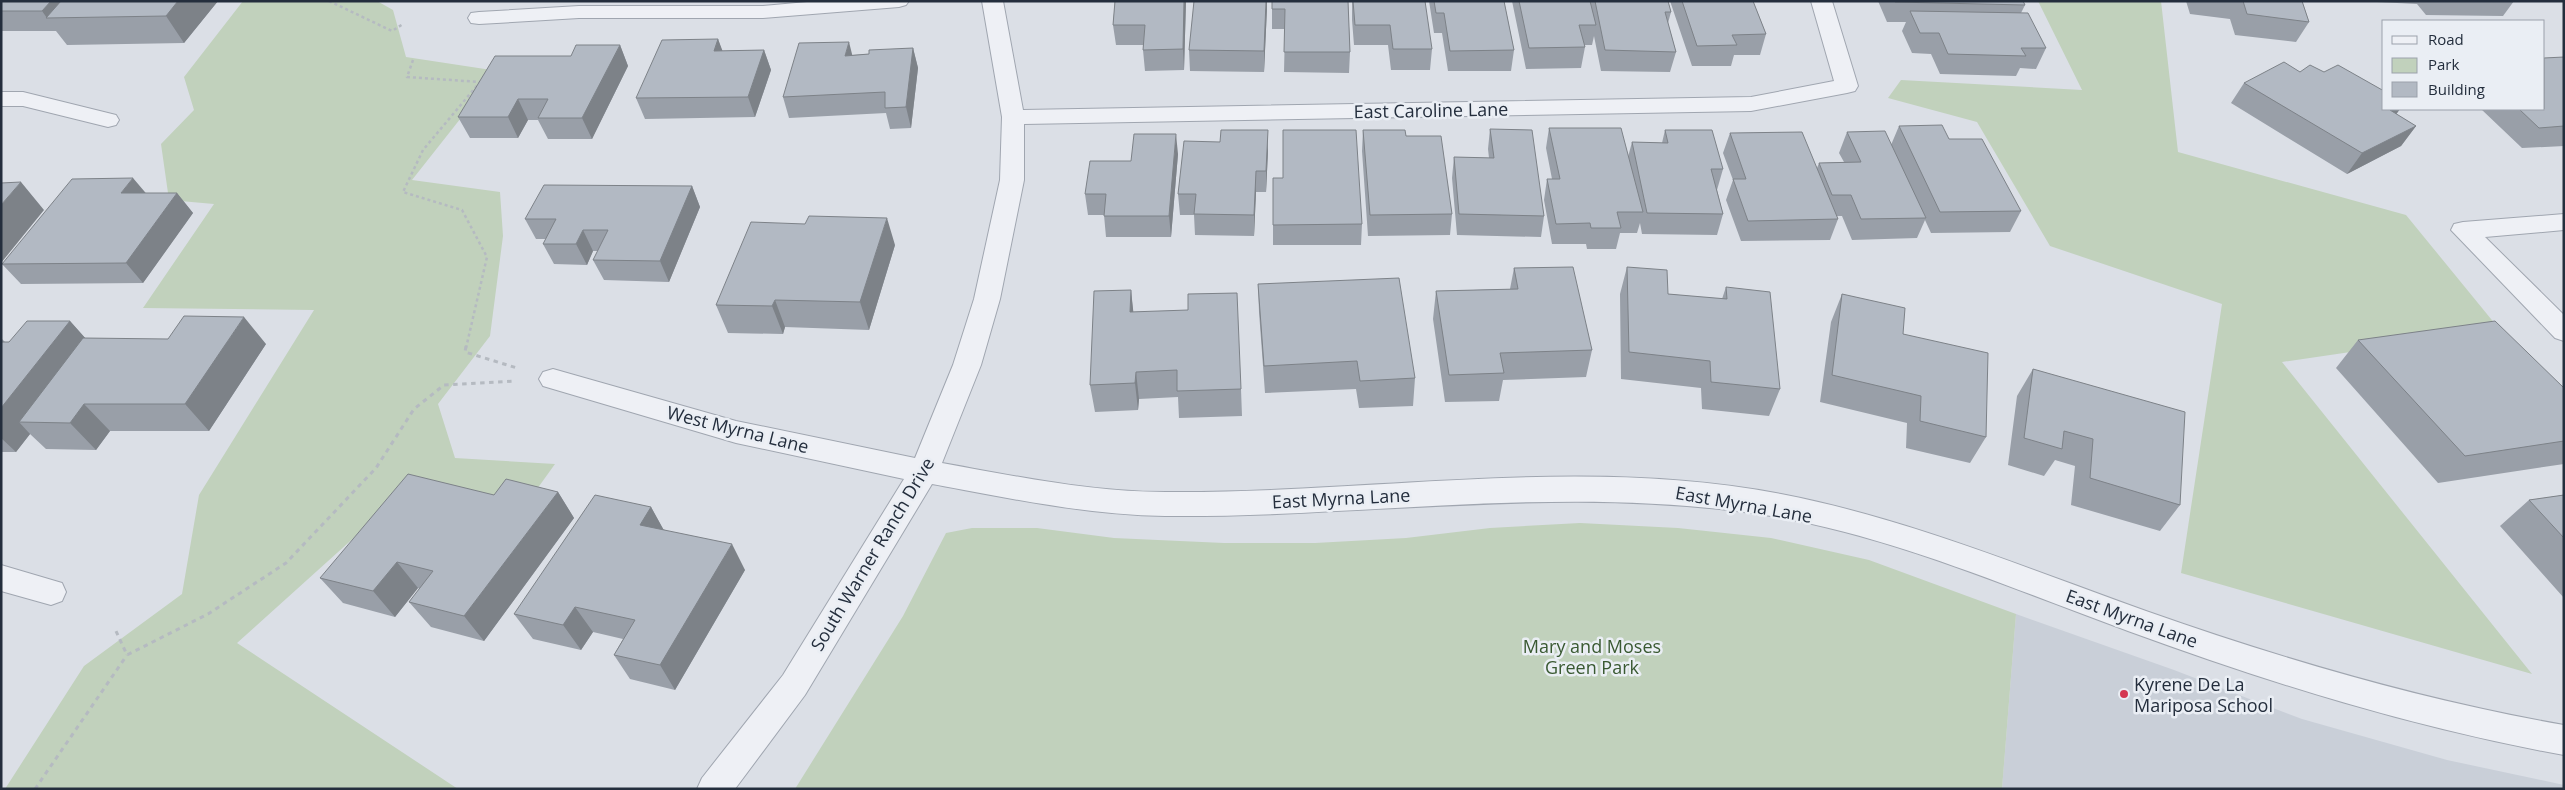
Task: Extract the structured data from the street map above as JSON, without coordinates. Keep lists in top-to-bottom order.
{
  "streets": {
    "street": [
      "East Caroline Lane",
      "West Myrna Lane",
      "East Myrna Lane",
      "South Warner Ranch Drive"
    ]
  },
  "crossings": [
    ["East Caroline Lane", "South Warner Ranch Drive"],
    ["West Myrna Lane", "East Myrna Lane"],
    ["West Myrna Lane", "South Warner Ranch Drive"],
    ["East Myrna Lane", "South Warner Ranch Drive"]
  ],
  "parks": ["Mary and Moses Green Park"],
  "places": ["Kyrene De La Mariposa School"],
  "legend": ["Road", "Park", "Building"]
}
